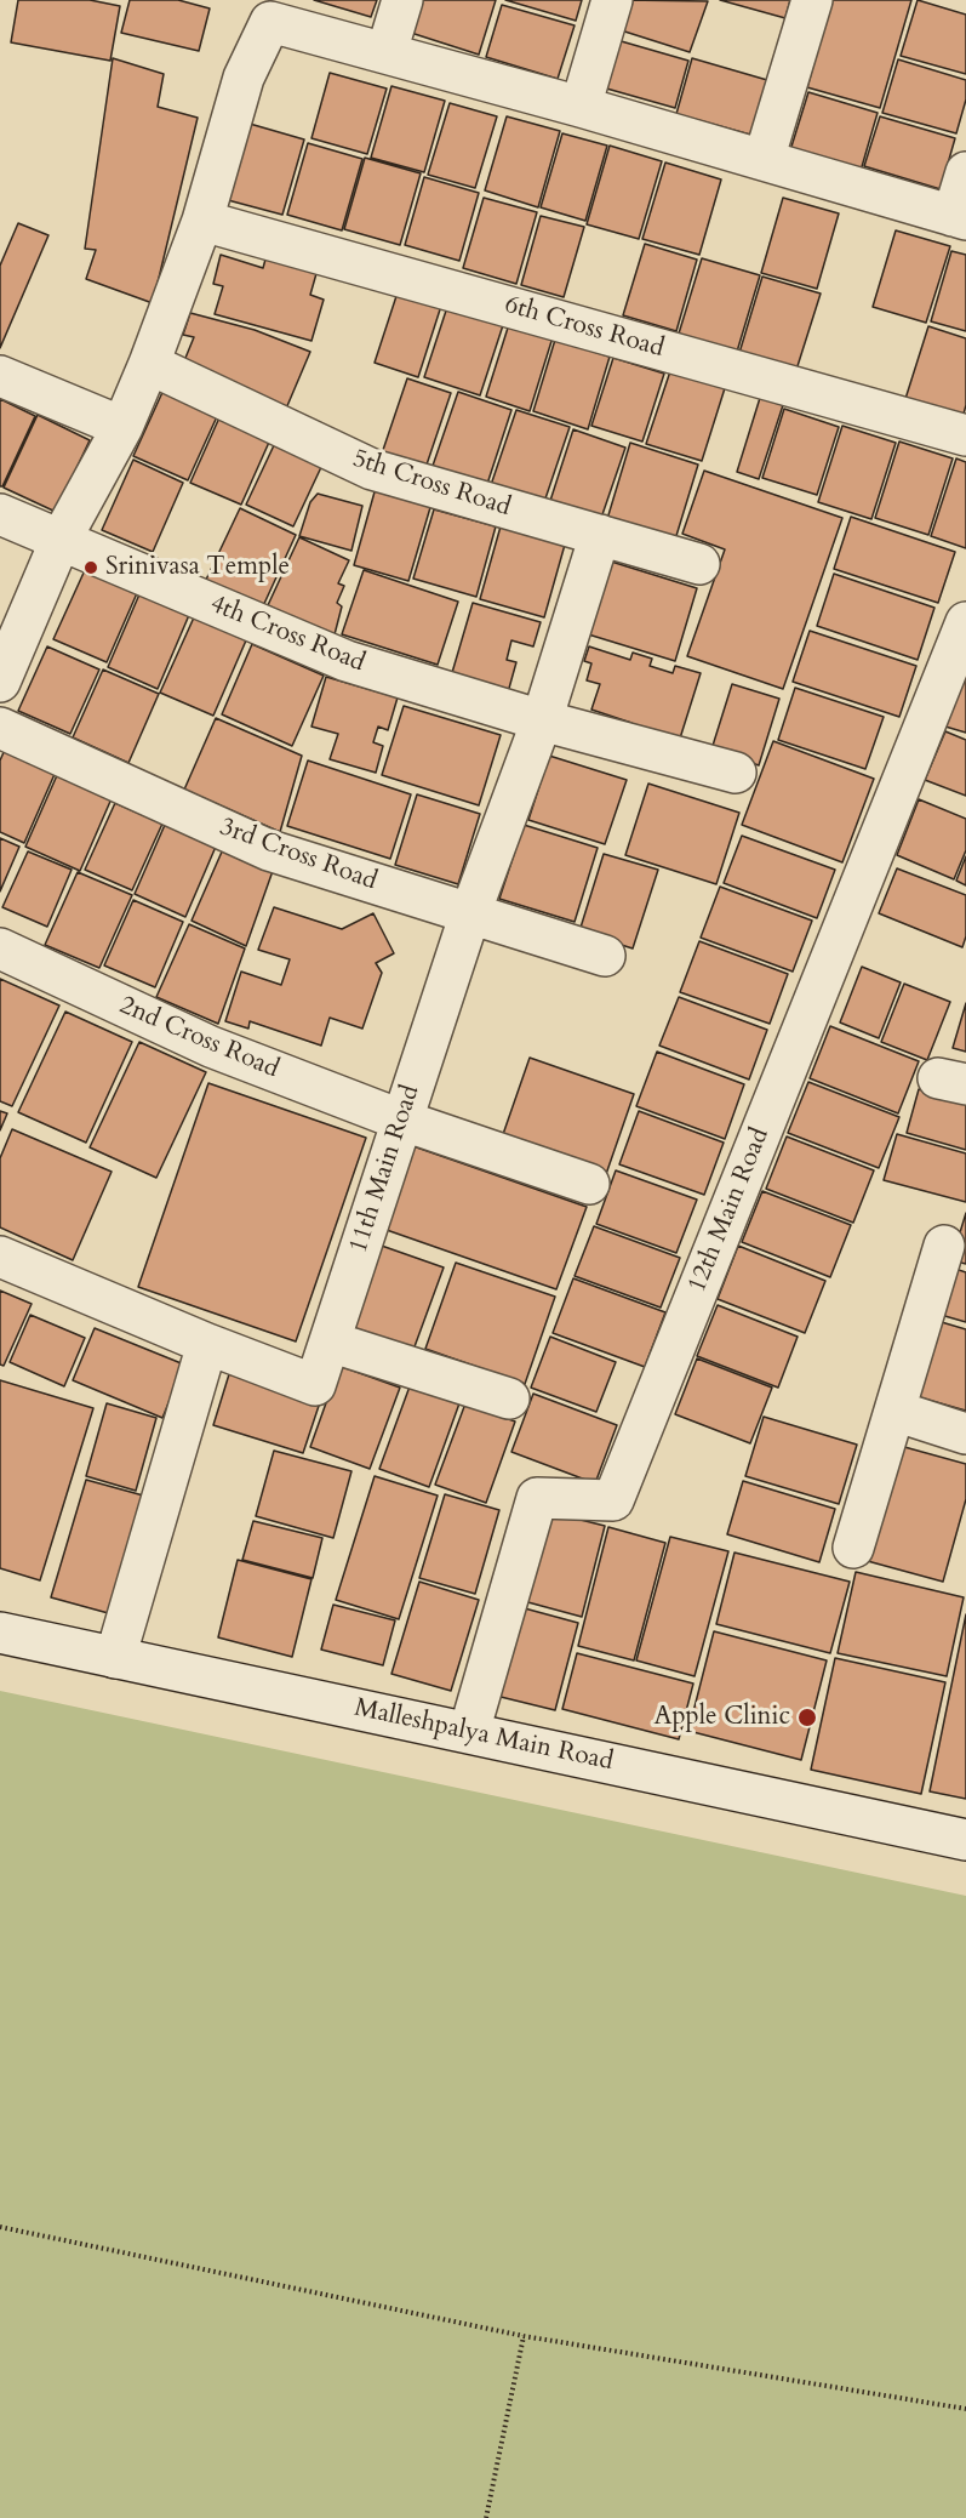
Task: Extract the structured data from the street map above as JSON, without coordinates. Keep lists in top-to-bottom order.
{
  "streets": {
    "street": [
      "6th Cross Road",
      "5th Cross Road",
      "4th Cross Road",
      "3rd Cross Road",
      "2nd Cross Road",
      "11th Main Road",
      "12th Main Road",
      "Malleshpalya Main Road"
    ]
  },
  "crossings": [
    ["5th Cross Road", "11th Main Road"],
    ["4th Cross Road", "11th Main Road"],
    ["3rd Cross Road", "11th Main Road"],
    ["2nd Cross Road", "11th Main Road"],
    ["12th Main Road", "Malleshpalya Main Road"]
  ],
  "places": ["Srinivasa Temple", "Apple Clinic"]
}
